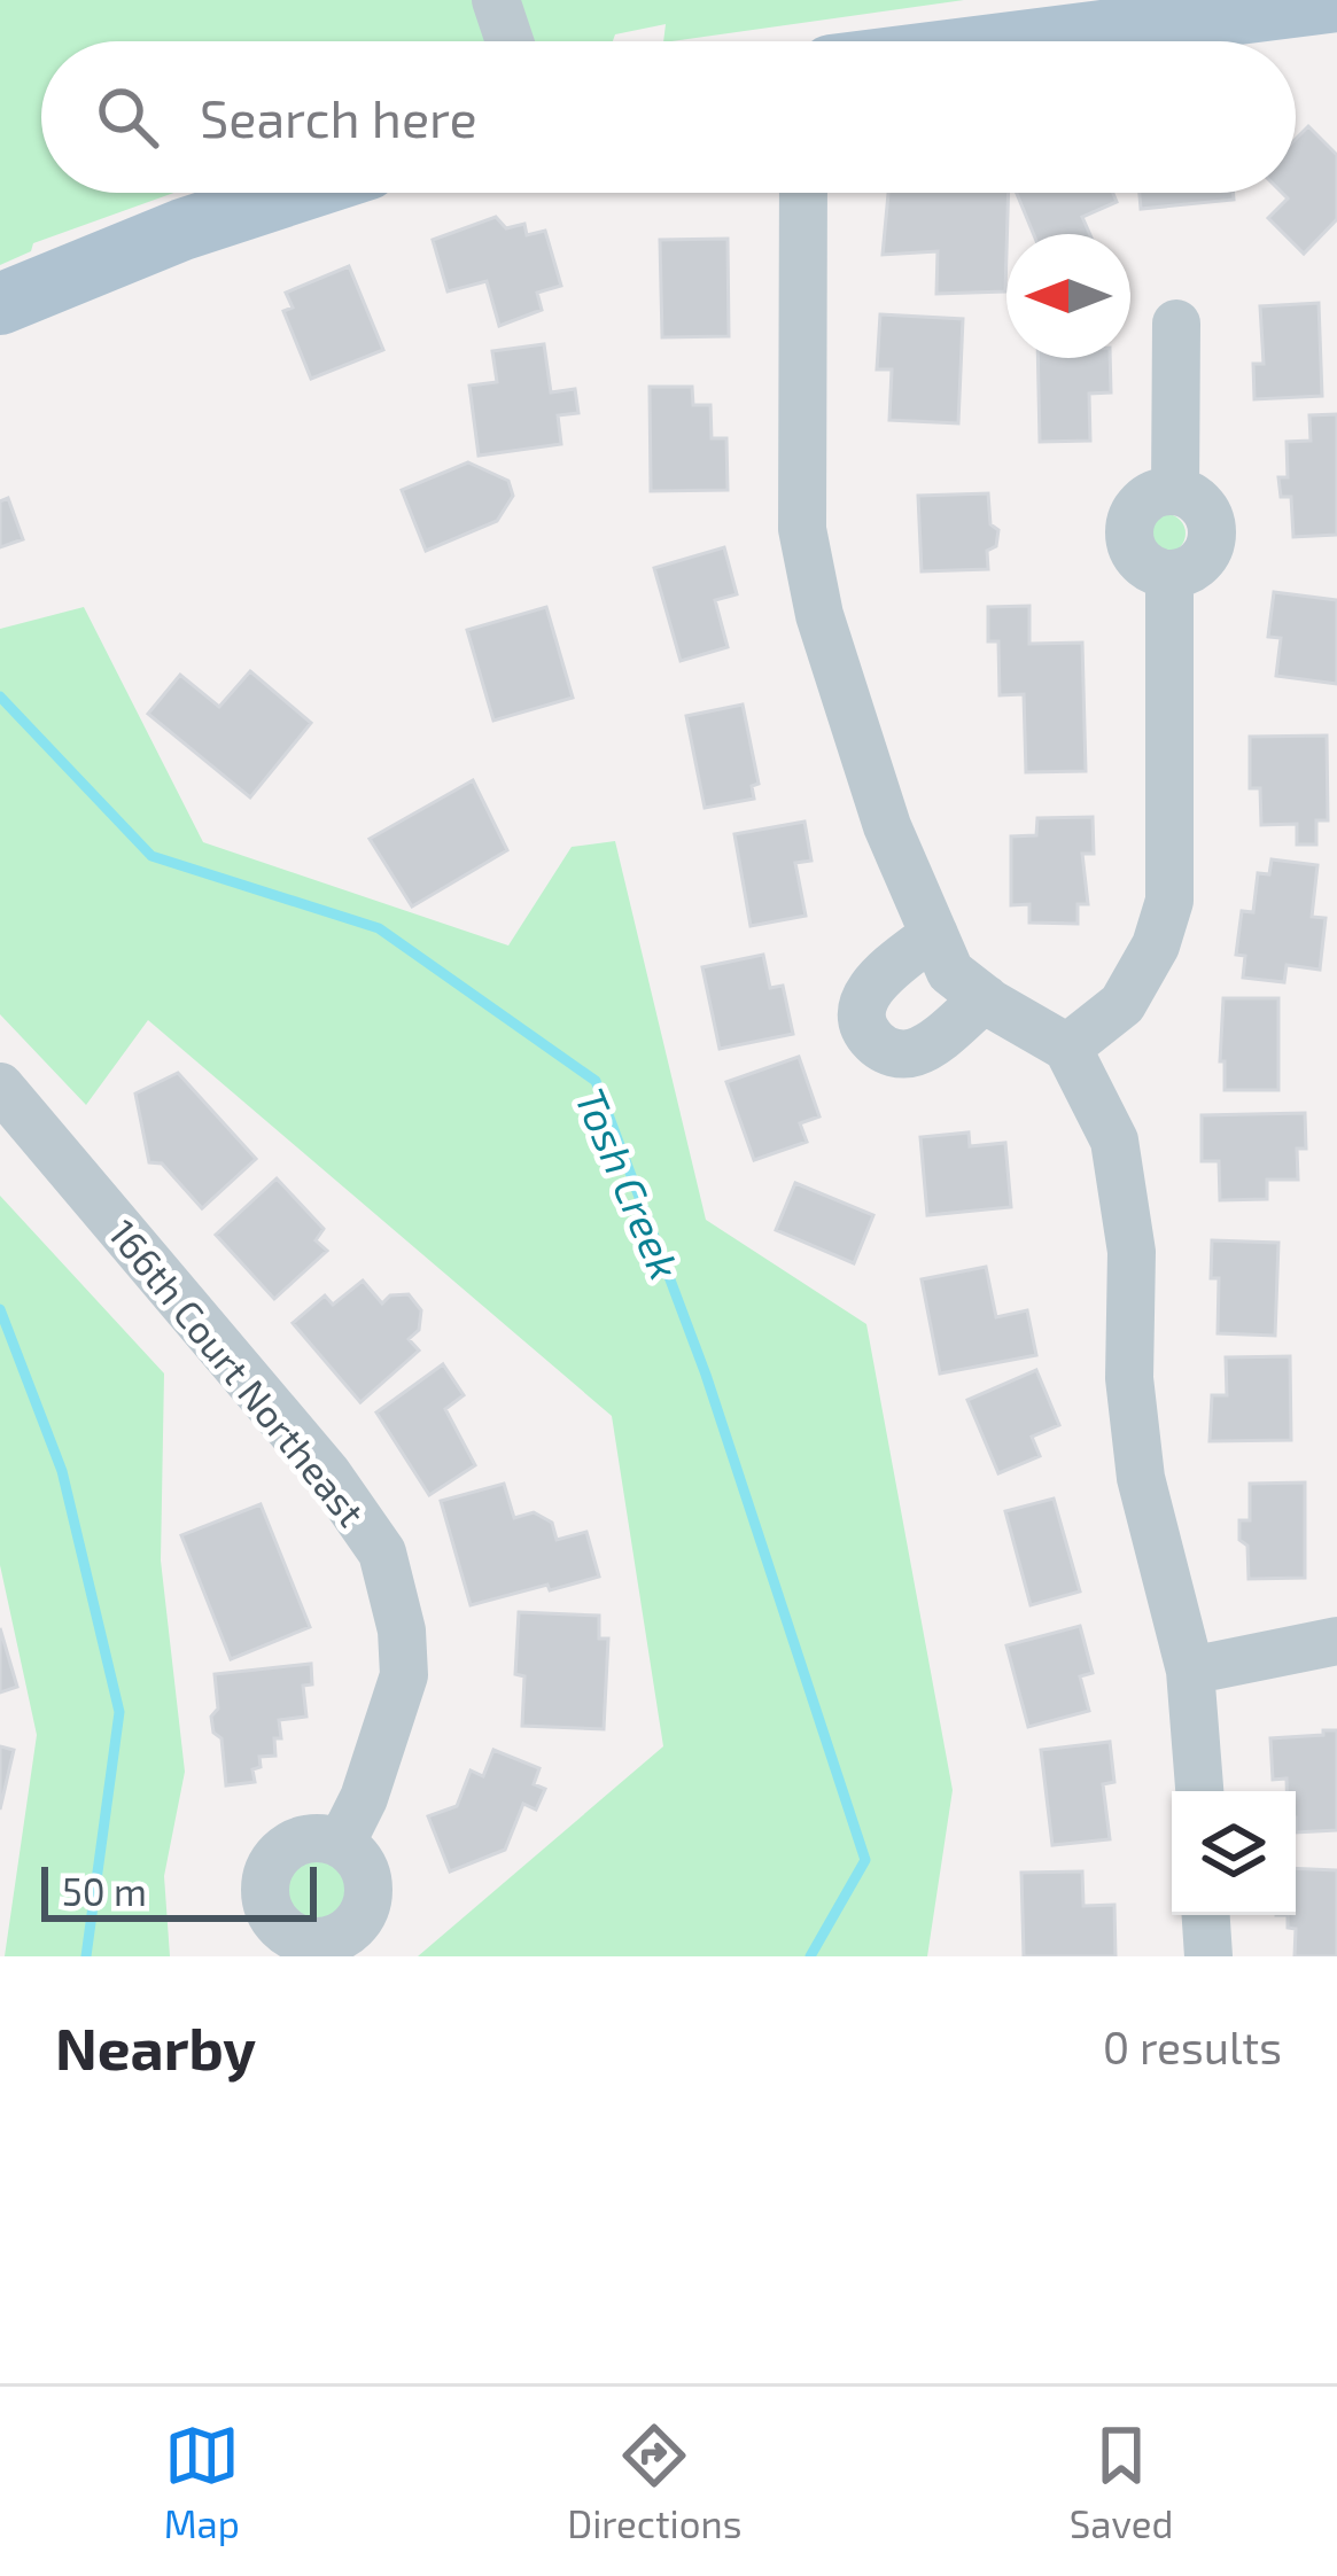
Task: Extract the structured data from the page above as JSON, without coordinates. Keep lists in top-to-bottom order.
{
  "streets": {
    "street": ["166th Court Northeast"]
  },
  "water": ["Tosh Creek"],
  "scale_bar": "50 m",
  "north": "left",
  "page": {
    "search": "Search here",
    "scale": "50 m",
    "heading": ["Nearby", "0 results"],
    "nav": ["Map", "Directions", "Saved"]
  }
}
